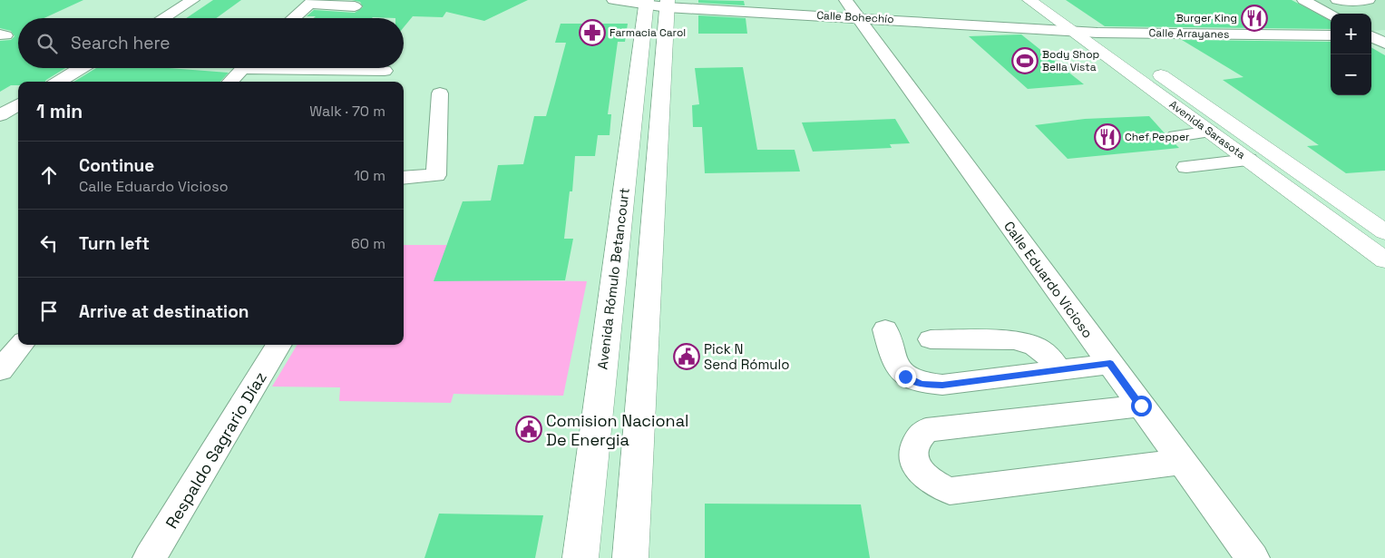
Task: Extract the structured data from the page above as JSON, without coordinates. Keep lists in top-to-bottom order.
{
  "streets": {
    "main road": ["Avenida Sarasota", "Avenida Rómulo Betancourt"],
    "street": [
      "Calle Bohechío",
      "Calle Arrayanes",
      "Calle Eduardo Vicioso",
      "Respaldo Sagrario Díaz"
    ]
  },
  "crossings": [
    ["Calle Bohechío", "Calle Arrayanes"],
    ["Calle Bohechío", "Avenida Sarasota"],
    ["Calle Bohechío", "Avenida Rómulo Betancourt"],
    ["Calle Bohechío", "Calle Eduardo Vicioso"],
    ["Calle Arrayanes", "Avenida Sarasota"]
  ],
  "places": {
    "restaurant": ["Burger King", "Chef Pepper"],
    "pharmacy": ["Farmacia Carol"],
    "sports": ["Body Shop Bella Vista"],
    "public building": ["Pick N Send Rómulo", "Comision Nacional De Energia"]
  },
  "page": {
    "map_buttons": ["+", "−"],
    "search": "Search here",
    "heading": ["1 min", "Walk · 70 m"],
    "list": [
      ["Continue", "Calle Eduardo Vicioso", "10 m"],
      ["Turn left", "60 m"],
      "Arrive at destination"
    ]
  }
}
